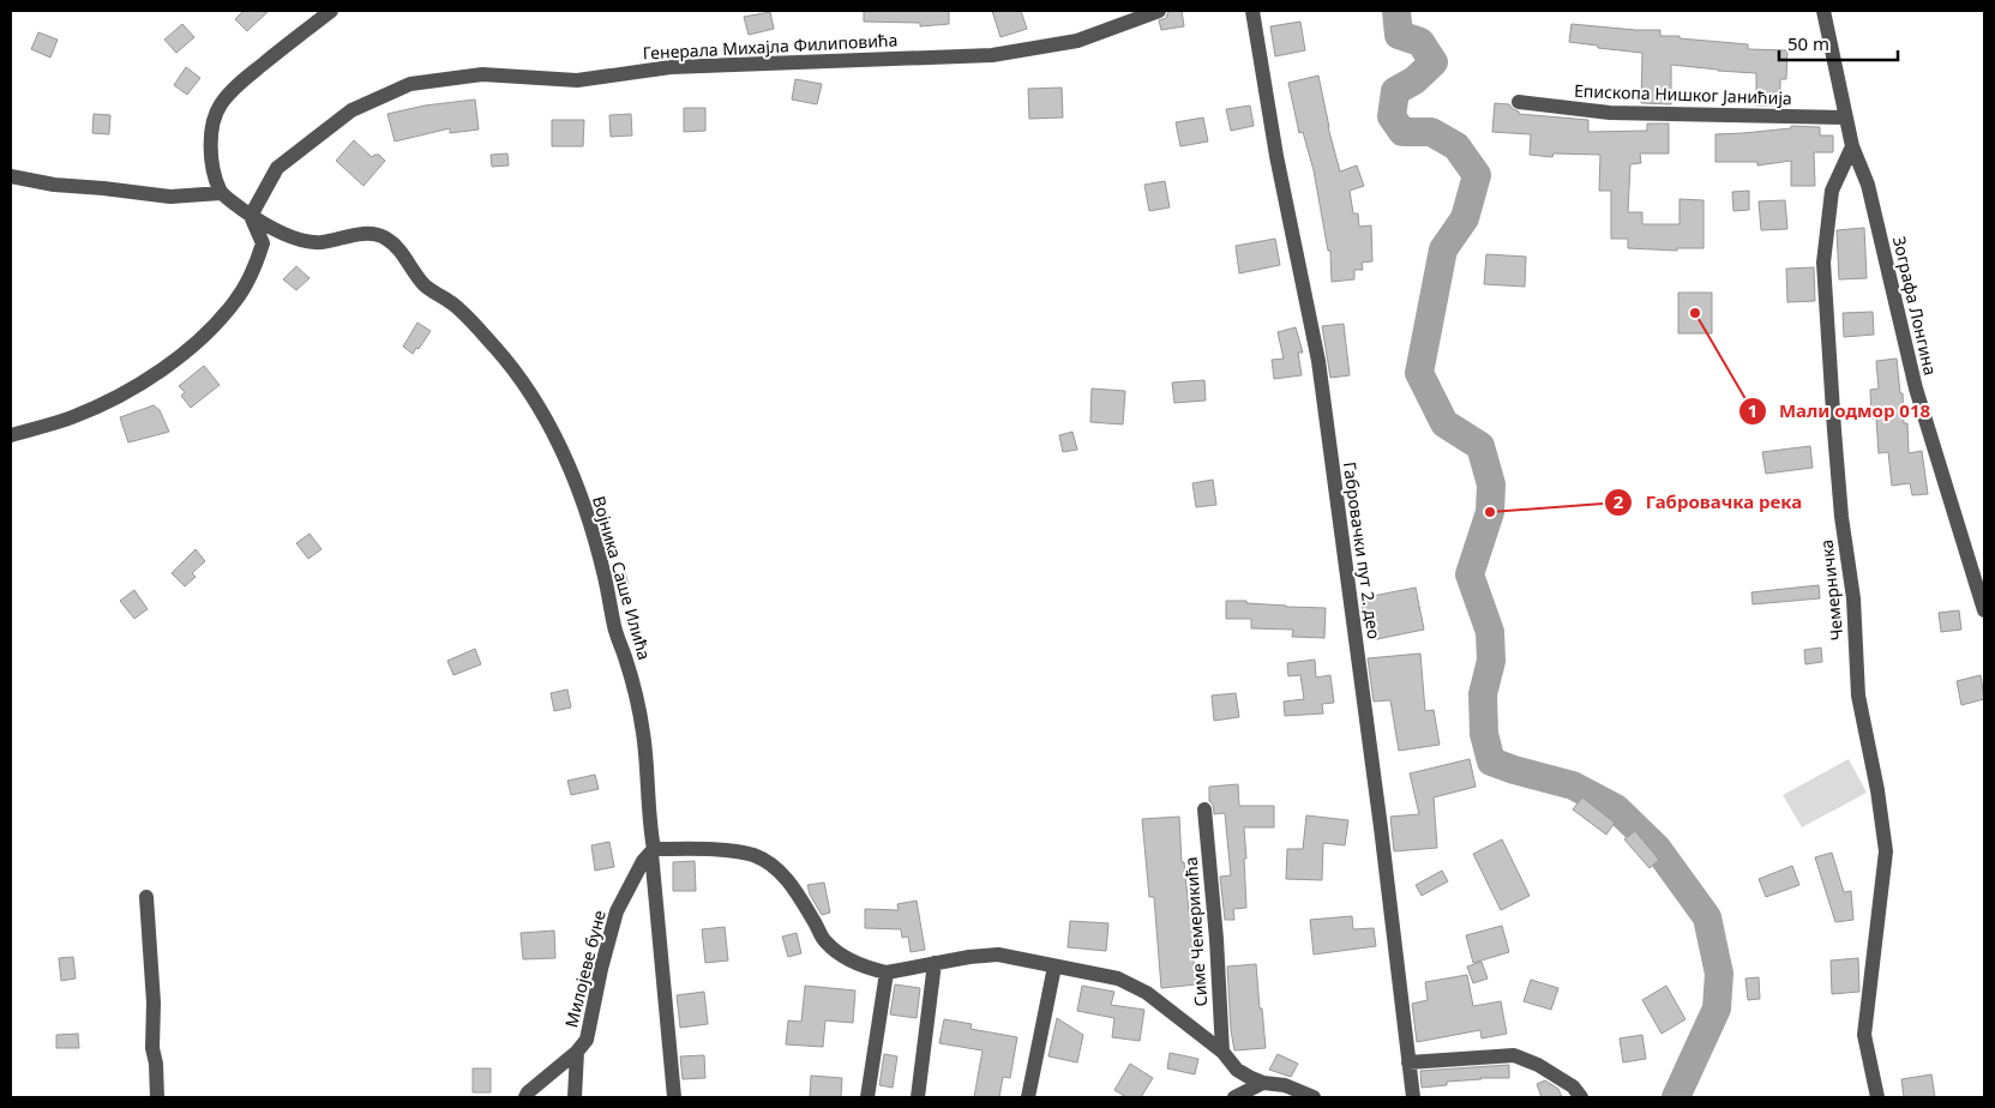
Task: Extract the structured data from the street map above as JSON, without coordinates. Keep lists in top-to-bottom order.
{
  "streets": {
    "street": [
      "Генерала Михајла Филиповића",
      "Епископа Нишког Јанићија",
      "Зографа Лонгина",
      "Габровачки пут 2. део",
      "Војника Саше Илића",
      "Чемерничка",
      "Симе Чемерикића",
      "Милојеве буне"
    ]
  },
  "crossings": [
    ["Генерала Михајла Филиповића", "Војника Саше Илића"],
    ["Зографа Лонгина", "Чемерничка"],
    ["Војника Саше Илића", "Милојеве буне"]
  ],
  "places": ["Мали одмор 018", "Габровачка река"],
  "scale_bar": "50 m"
}
